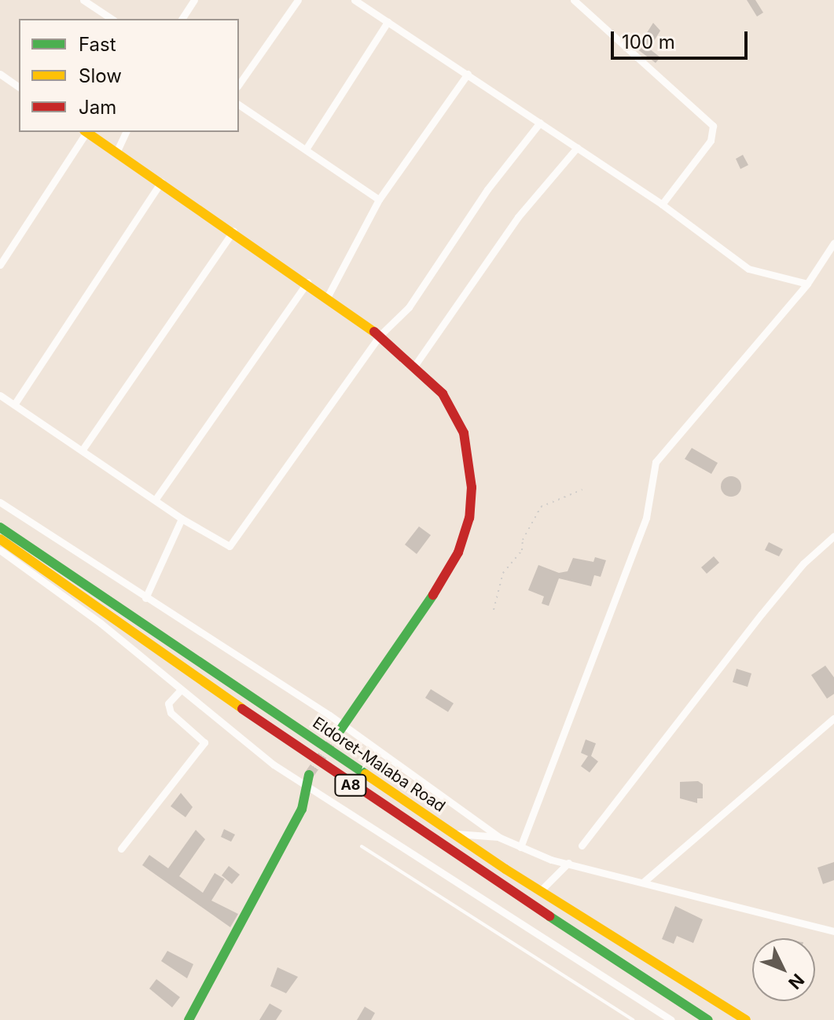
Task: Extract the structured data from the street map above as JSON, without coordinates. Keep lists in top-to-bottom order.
{
  "streets": {
    "main road": ["Eldoret-Malaba Road", "A8"]
  },
  "legend": ["Fast", "Slow", "Jam"],
  "scale_bar": "100 m",
  "north": "bottom right"
}
